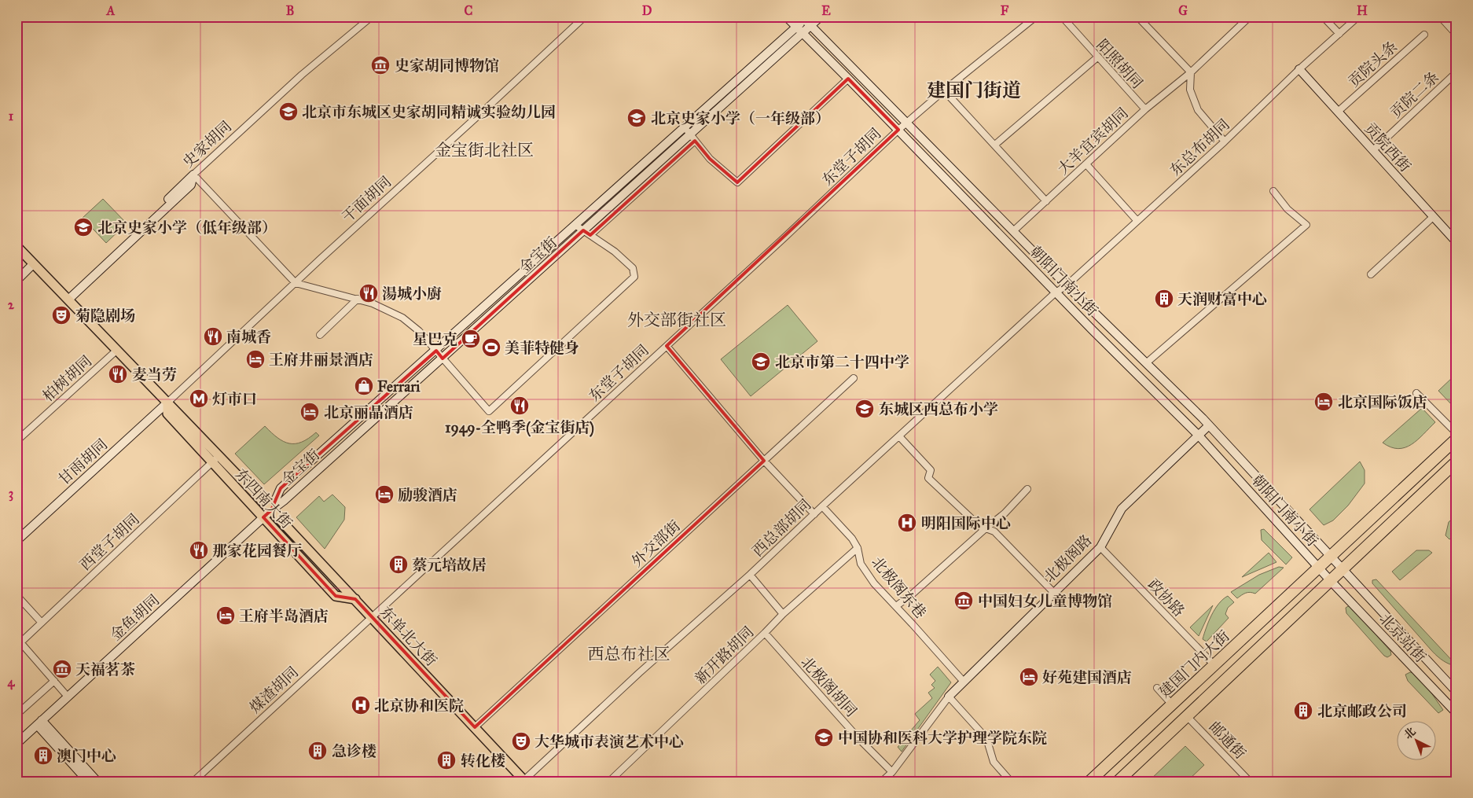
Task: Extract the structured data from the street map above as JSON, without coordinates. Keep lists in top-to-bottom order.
{
  "streets": {
    "highway": ["建国门内大街"],
    "main road": [
      "贡院西街",
      "金宝街",
      "朝阳门南小街",
      "甘雨胡同",
      "东四南大街",
      "北极阁路",
      "金鱼胡同",
      "东单北大街",
      "北京站街"
    ],
    "street": [
      "阳照胡同",
      "贡院头条",
      "贡院二条",
      "大羊宜宾胡同",
      "史家胡同",
      "东总布胡同",
      "东堂子胡同",
      "干面胡同",
      "柏树胡同",
      "西总部胡同",
      "西堂子胡同",
      "外交部街",
      "北极阁东巷",
      "政协路",
      "新开路胡同",
      "北极阁胡同",
      "煤渣胡同",
      "邮通街"
    ]
  },
  "crossings": [
    ["阳照胡同", "大羊宜宾胡同"],
    ["贡院头条", "贡院西街"],
    ["贡院二条", "贡院西街"],
    ["大羊宜宾胡同", "朝阳门南小街"],
    ["东总布胡同", "贡院西街"],
    ["东总布胡同", "朝阳门南小街"],
    ["东总布胡同", "西总部胡同"],
    ["东堂子胡同", "朝阳门南小街"],
    ["东堂子胡同", "东单北大街"],
    ["东堂子胡同", "煤渣胡同"],
    ["干面胡同", "甘雨胡同"],
    ["干面胡同", "东四南大街"],
    ["金宝街", "朝阳门南小街"],
    ["金宝街", "东四南大街"],
    ["金宝街", "金鱼胡同"],
    ["金宝街", "东单北大街"],
    ["朝阳门南小街", "西总部胡同"],
    ["朝阳门南小街", "北极阁路"],
    ["朝阳门南小街", "北京站街"],
    ["朝阳门南小街", "建国门内大街"],
    ["柏树胡同", "东四南大街"],
    ["甘雨胡同", "东四南大街"],
    ["东四南大街", "西堂子胡同"],
    ["东四南大街", "金鱼胡同"],
    ["东四南大街", "东单北大街"],
    ["西总部胡同", "北极阁东巷"],
    ["西总部胡同", "东单北大街"],
    ["外交部街", "东单北大街"],
    ["北极阁路", "北极阁东巷"],
    ["北极阁路", "政协路"],
    ["北极阁路", "北极阁胡同"],
    ["北极阁东巷", "新开路胡同"],
    ["政协路", "建国门内大街"],
    ["金鱼胡同", "东单北大街"],
    ["东单北大街", "煤渣胡同"],
    ["新开路胡同", "北极阁胡同"]
  ],
  "districts": [
    "建国门街道",
    "金宝街北社区",
    "外交部街社区",
    "西总布社区"
  ],
  "places": {
    "museum": ["史家胡同博物馆", "中国妇女儿童博物馆", "天福茗茶"],
    "school or university": [
      "北京市东城区史家胡同精诚实验幼儿园",
      "北京史家小学（一年级部）",
      "北京史家小学（低年级部）",
      "北京市第二十四中学",
      "东城区西总布小学",
      "中国协和医科大学护理学院东院"
    ],
    "restaurant": [
      "湯城小廚",
      "南城香",
      "麦当劳",
      "1949-全鸭季(金宝街店)",
      "那家花园餐厅"
    ],
    "building": [
      "天润财富中心",
      "蔡元培故居",
      "北京邮政公司",
      "急诊楼",
      "澳门中心",
      "转化楼"
    ],
    "theatre": ["菊隐剧场", "大华城市表演艺术中心"],
    "cafe": ["星巴克"],
    "sports": ["美菲特健身"],
    "hotel": [
      "王府井丽景酒店",
      "北京国际饭店",
      "北京丽晶酒店",
      "励骏酒店",
      "王府半岛酒店",
      "好苑建国酒店"
    ],
    "shop": ["Ferrari"],
    "metro station": ["灯市口"],
    "hospital": ["明阳国际中心", "北京协和医院"]
  },
  "north": "top left",
  "grid": {
    "columns": [
      "A",
      "B",
      "C",
      "D",
      "E",
      "F",
      "G",
      "H"
    ],
    "rows": [
      "1",
      "2",
      "3",
      "4"
    ]
  }
}
